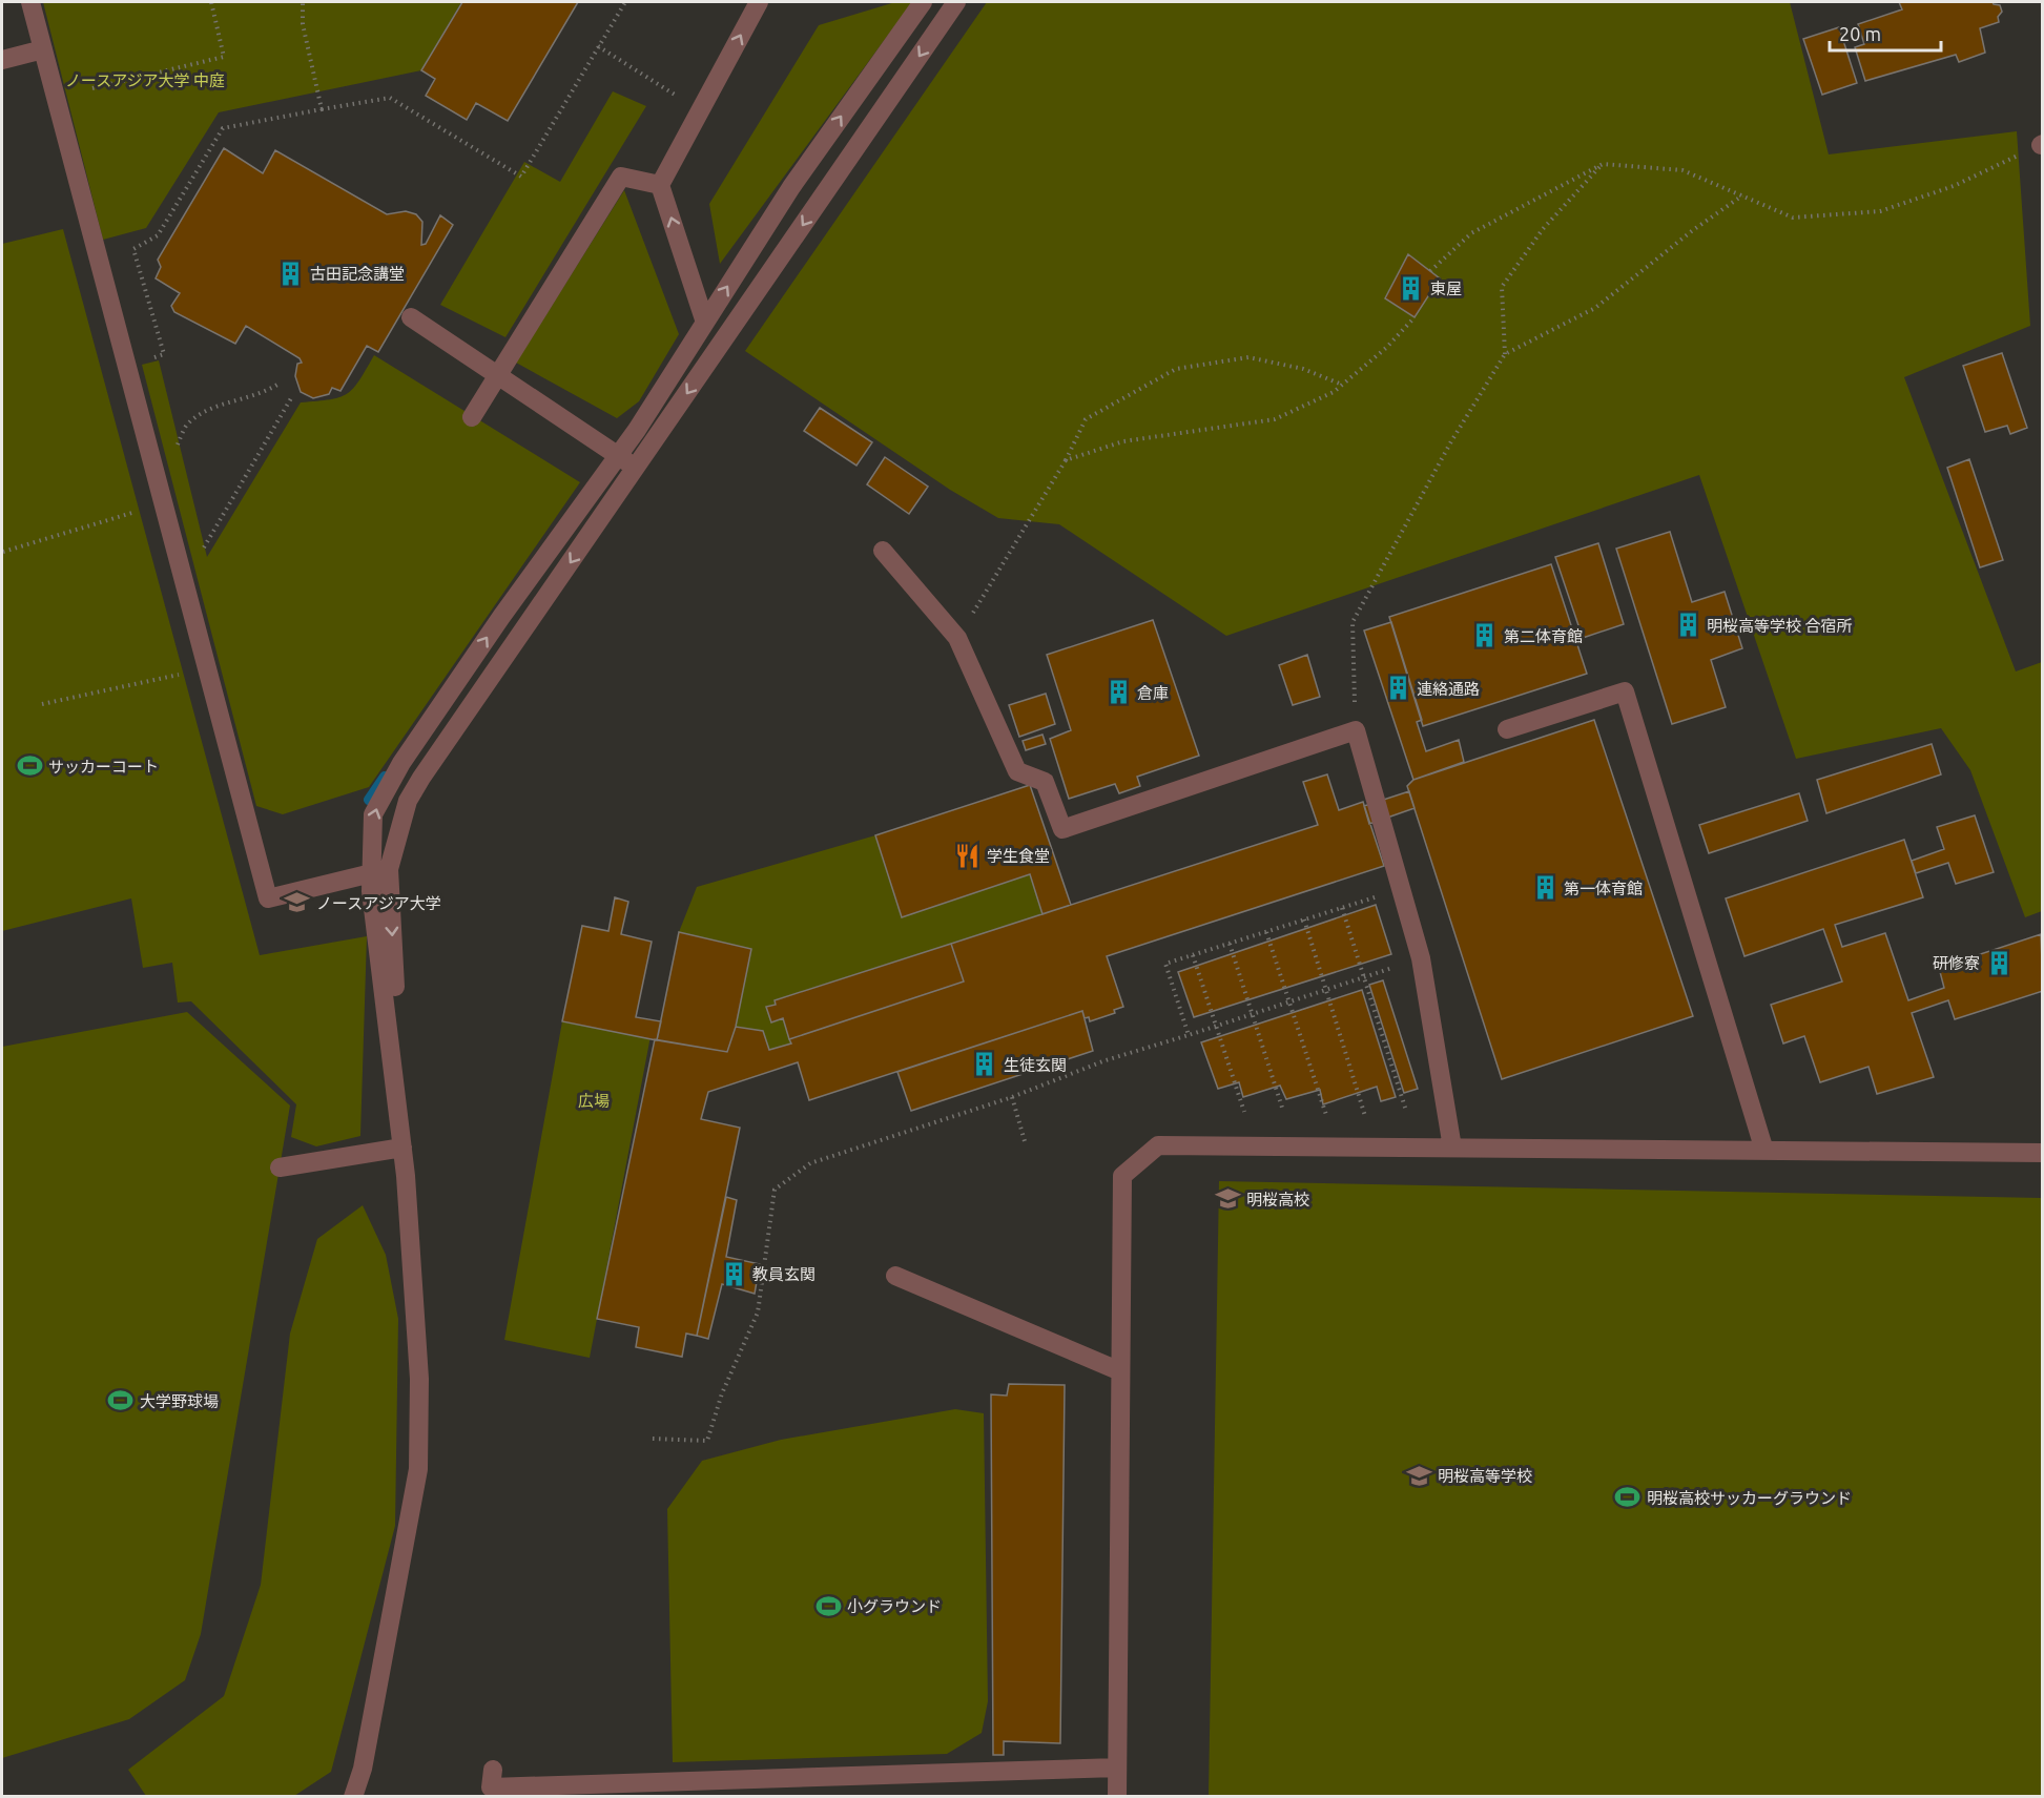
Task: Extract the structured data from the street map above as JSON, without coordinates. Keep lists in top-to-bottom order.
{
  "parks": ["ノースアジア大学 中庭", "広場"],
  "places": {
    "building": [
      "古田記念講堂",
      "東屋",
      "明桜高等学校 合宿所",
      "第二体育館",
      "連絡通路",
      "倉庫",
      "第一体育館",
      "研修寮",
      "生徒玄関",
      "教員玄関"
    ],
    "sports": [
      "サッカーコート",
      "大学野球場",
      "明桜高校サッカーグラウンド",
      "小グラウンド"
    ],
    "restaurant": ["学生食堂"],
    "school or university": ["ノースアジア大学", "明桜高校", "明桜高等学校"]
  },
  "scale_bar": "20 m"
}
